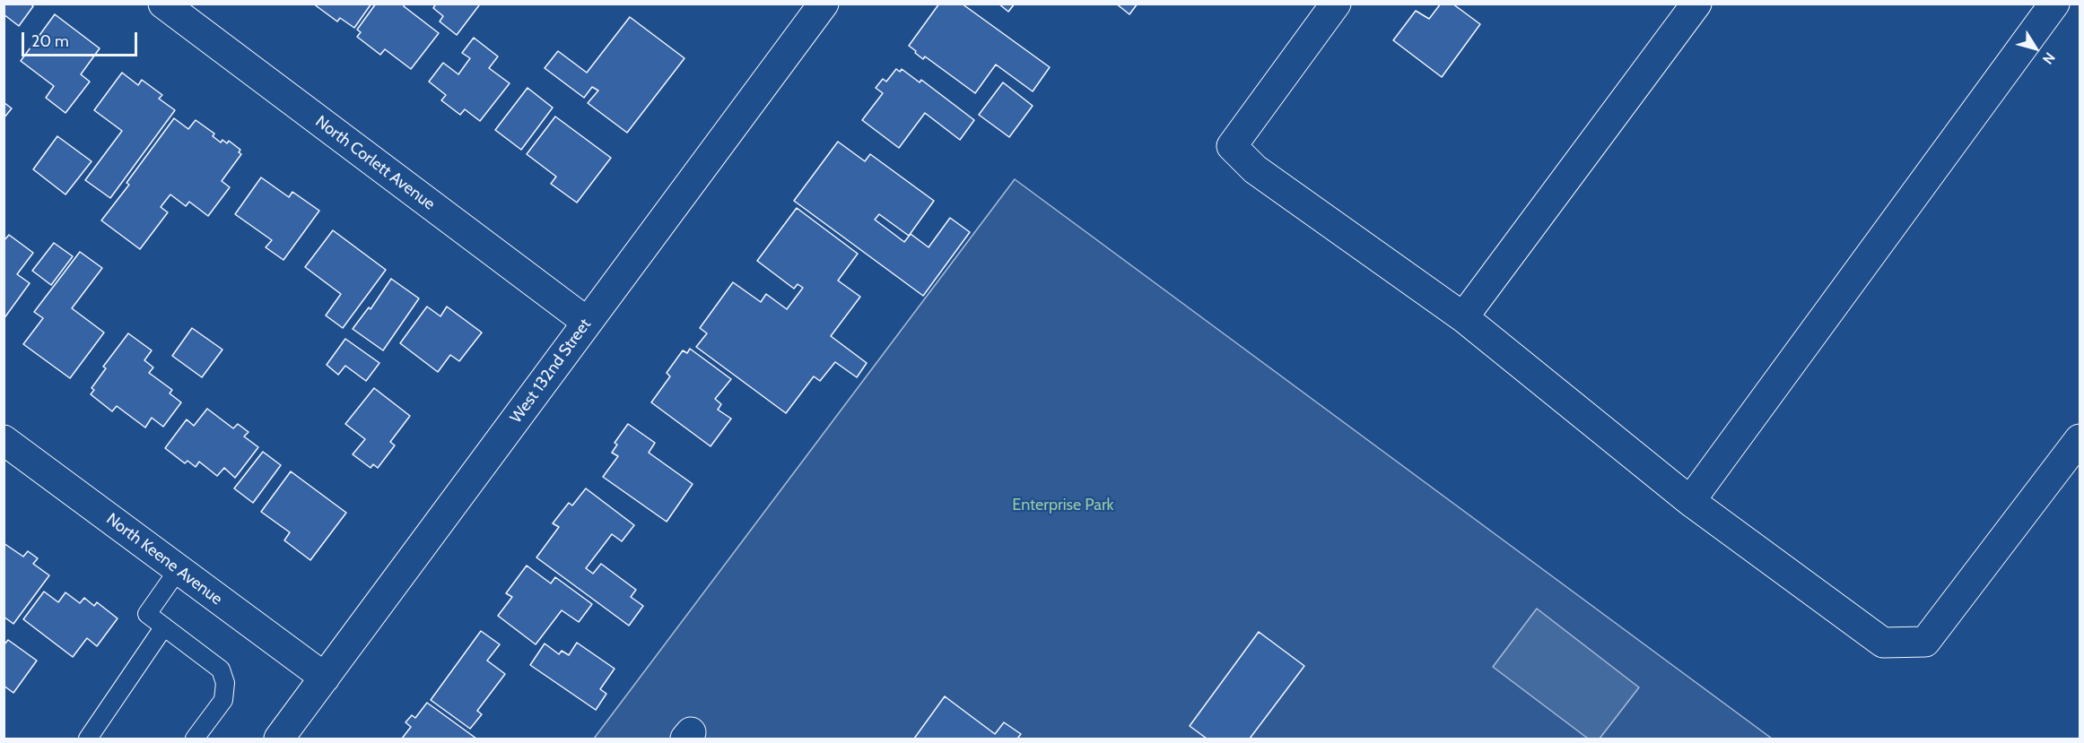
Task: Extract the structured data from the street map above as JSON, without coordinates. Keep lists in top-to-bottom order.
{
  "streets": {
    "street": ["North Corlett Avenue", "West 132nd Street", "North Keene Avenue"]
  },
  "crossings": [
    ["North Corlett Avenue", "West 132nd Street"],
    ["West 132nd Street", "North Keene Avenue"]
  ],
  "parks": ["Enterprise Park"],
  "scale_bar": "20 m",
  "north": "bottom right"
}
